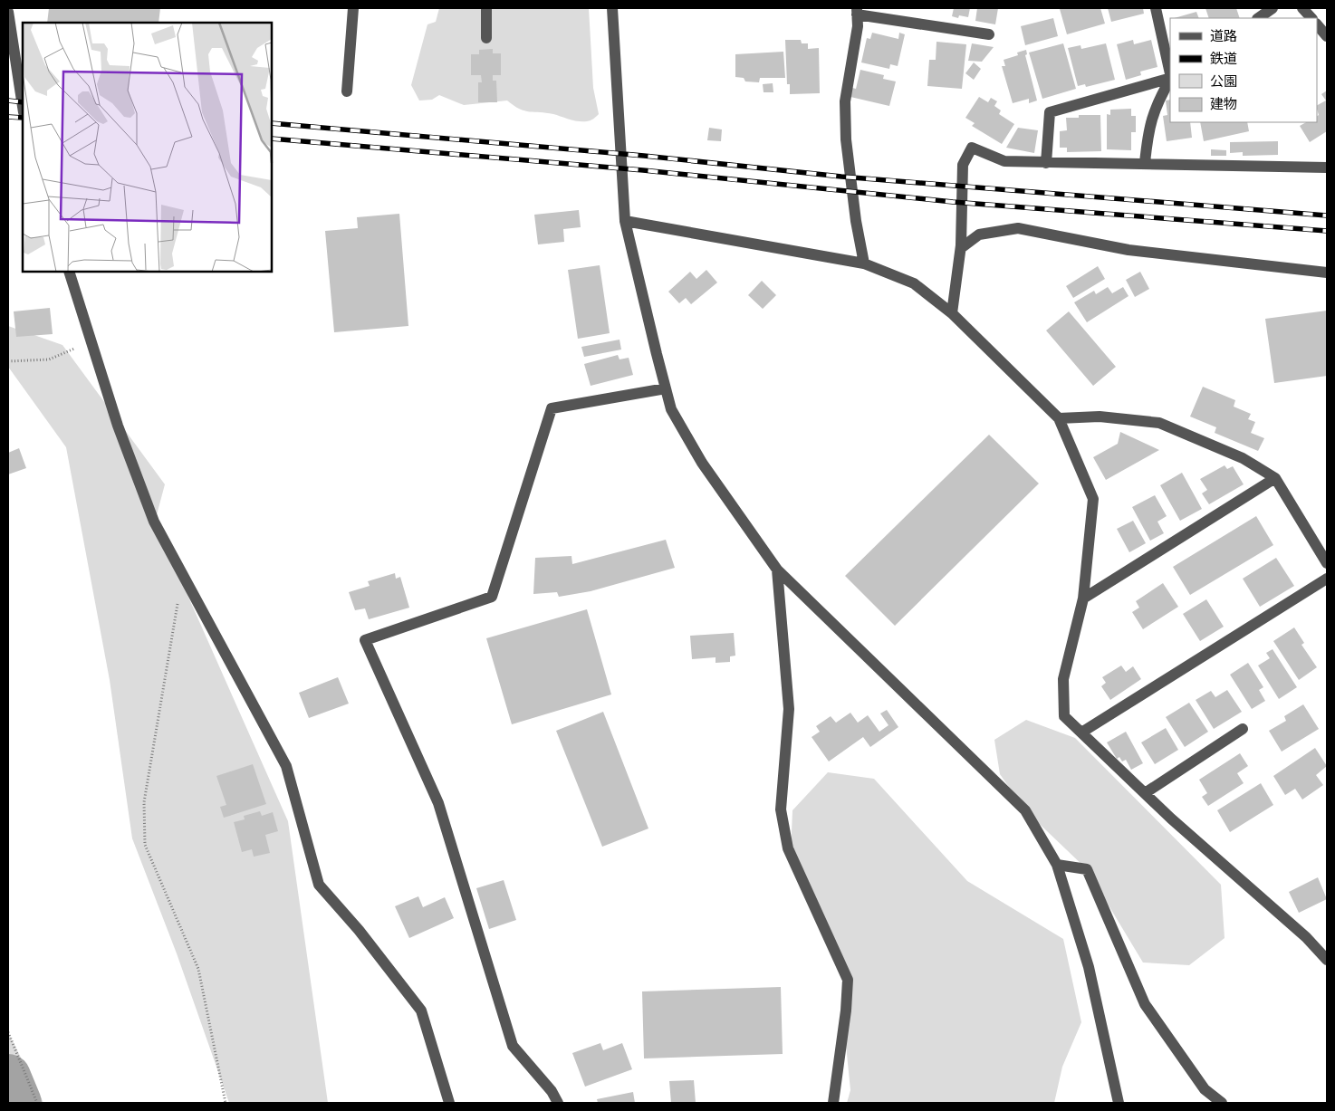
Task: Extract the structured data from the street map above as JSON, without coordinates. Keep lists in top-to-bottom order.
{
  "legend": [
    "道路",
    "鉄道",
    "公園",
    "建物"
  ]
}
